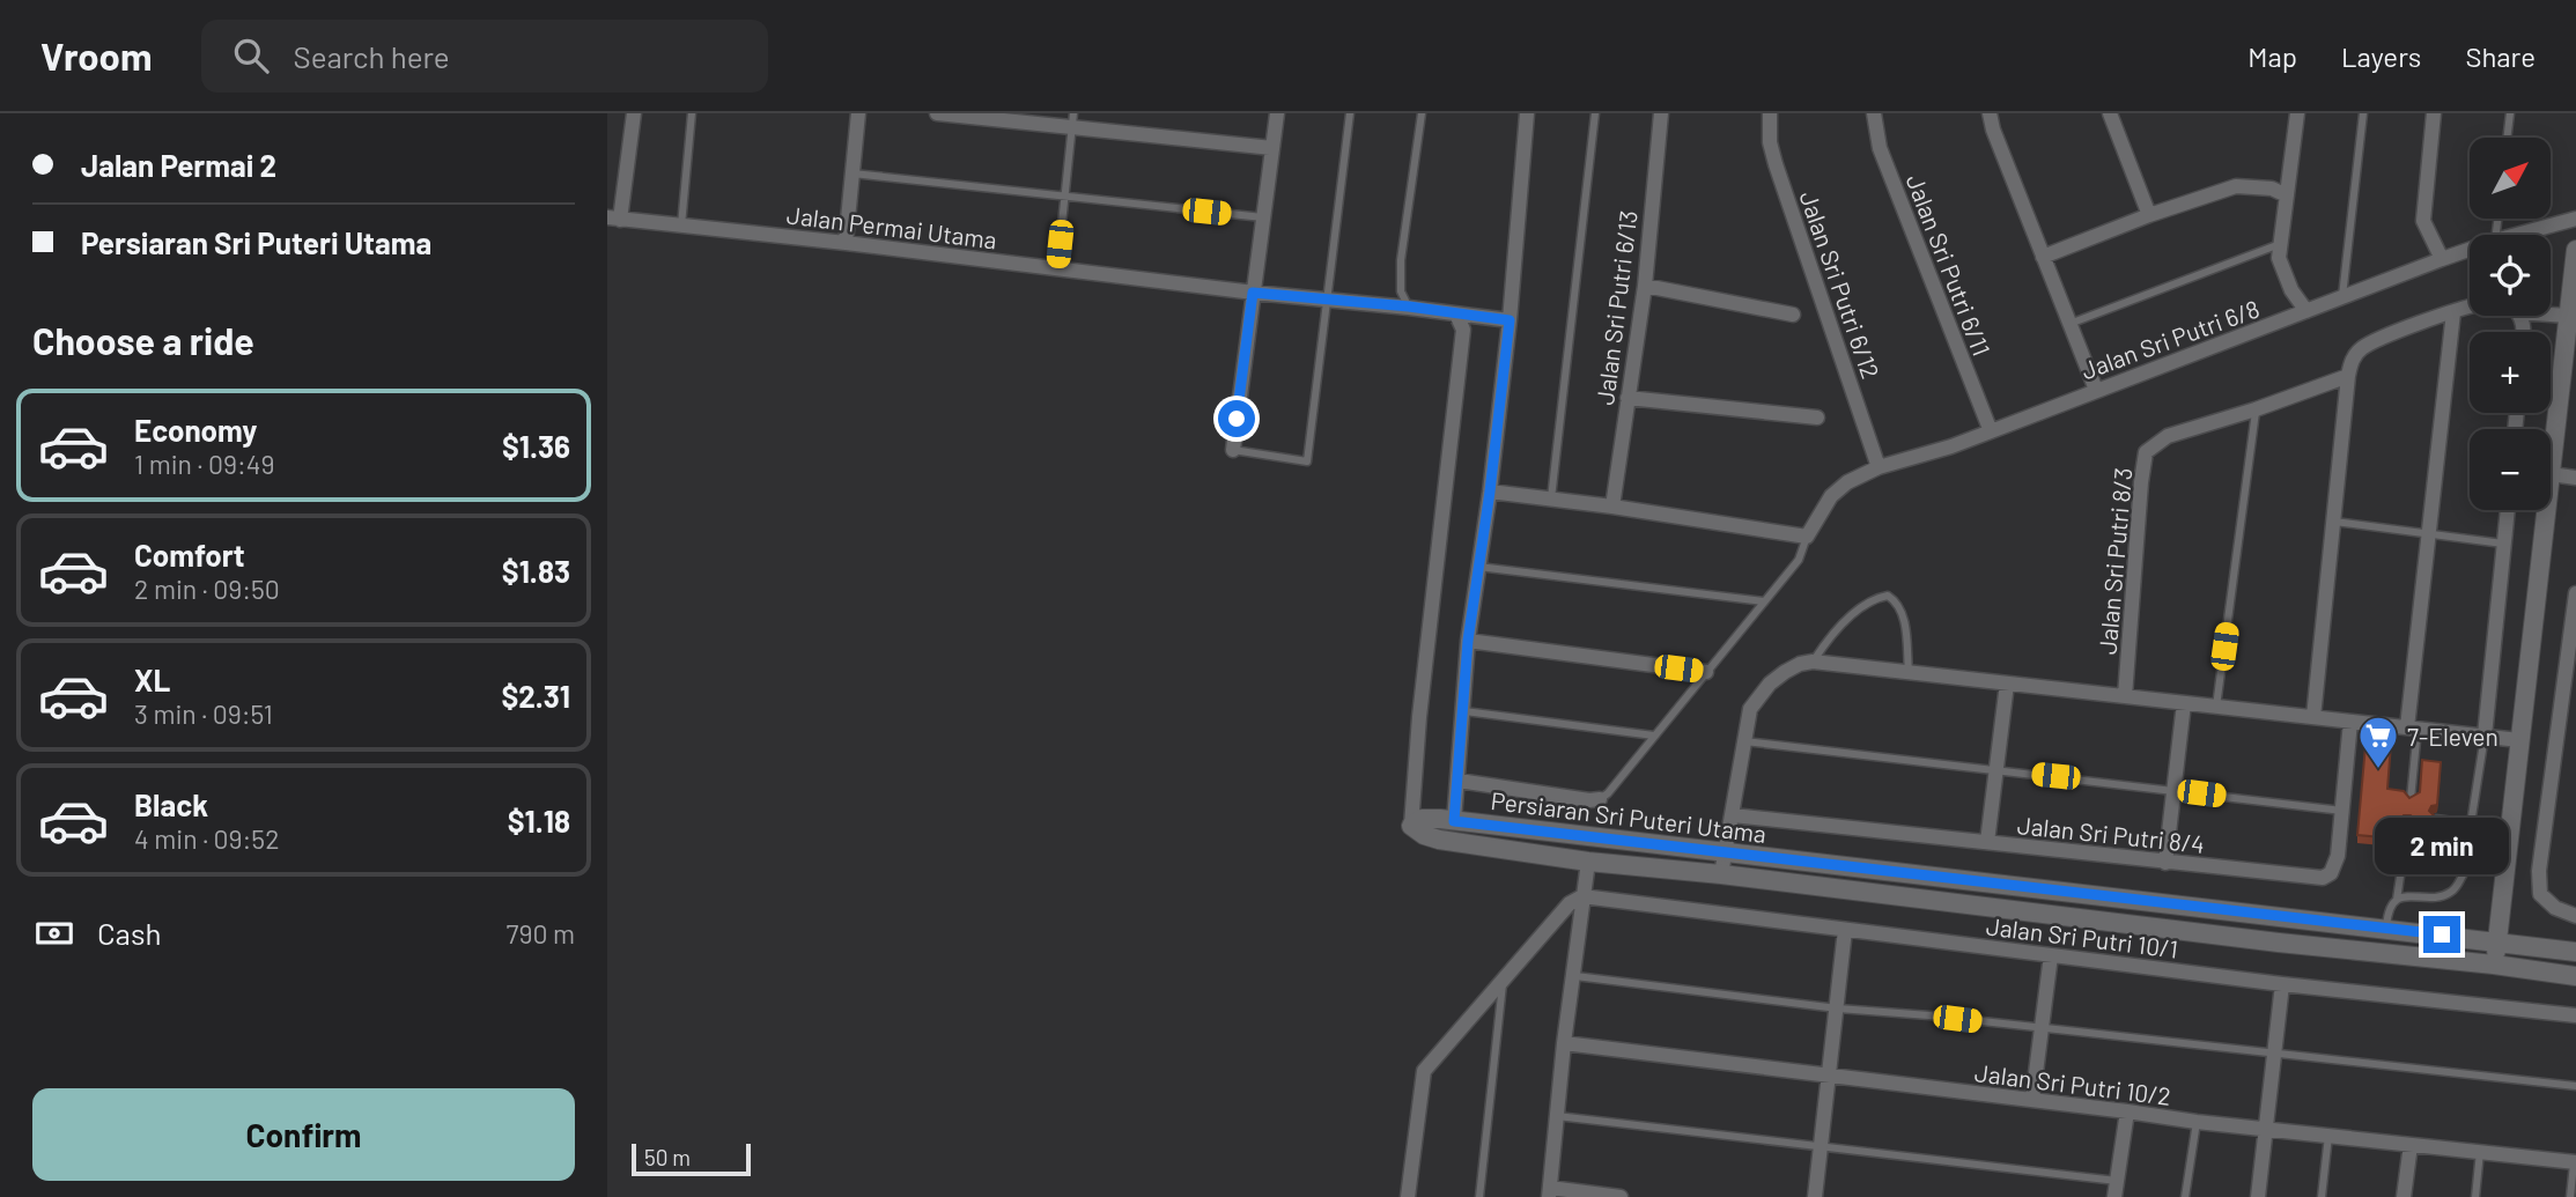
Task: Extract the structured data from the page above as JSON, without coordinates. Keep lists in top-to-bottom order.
{
  "streets": {
    "street": [
      "Jalan Permai Utama",
      "Jalan Sri Putri 6/11",
      "Jalan Sri Putri 6/12",
      "Jalan Sri Putri 6/13",
      "Jalan Sri Putri 6/8",
      "Jalan Sri Putri 8/3",
      "Persiaran Sri Puteri Utama",
      "Jalan Sri Putri 8/4",
      "Jalan Sri Putri 10/1",
      "Jalan Sri Putri 10/2"
    ]
  },
  "crossings": [
    ["Jalan Sri Putri 6/11", "Jalan Sri Putri 6/8"],
    ["Jalan Sri Putri 6/12", "Jalan Sri Putri 6/8"]
  ],
  "places": {
    "supermarket": ["7-Eleven"]
  },
  "scale_bar": "50 m",
  "north": "top right",
  "page": {
    "header": "Vroom",
    "search": "Search here",
    "nav": ["Map", "Layers", "Share"],
    "banner": ["Jalan Permai 2", "Persiaran Sri Puteri Utama"],
    "map_buttons": ["+", "−"],
    "heading": "Choose a ride",
    "list": [
      {
        "name": "Economy",
        "note": "1 min · 09:49",
        "value": "$1.36"
      },
      {
        "name": "Comfort",
        "note": "2 min · 09:50",
        "value": "$1.83"
      },
      {
        "name": "XL",
        "note": "3 min · 09:51",
        "value": "$2.31"
      },
      {
        "name": "Black",
        "note": "4 min · 09:52",
        "value": "$1.18"
      }
    ],
    "bubble": "2 min",
    "pay": ["Cash", "790 m"],
    "buttons": "Confirm",
    "scale": "50 m"
  }
}
